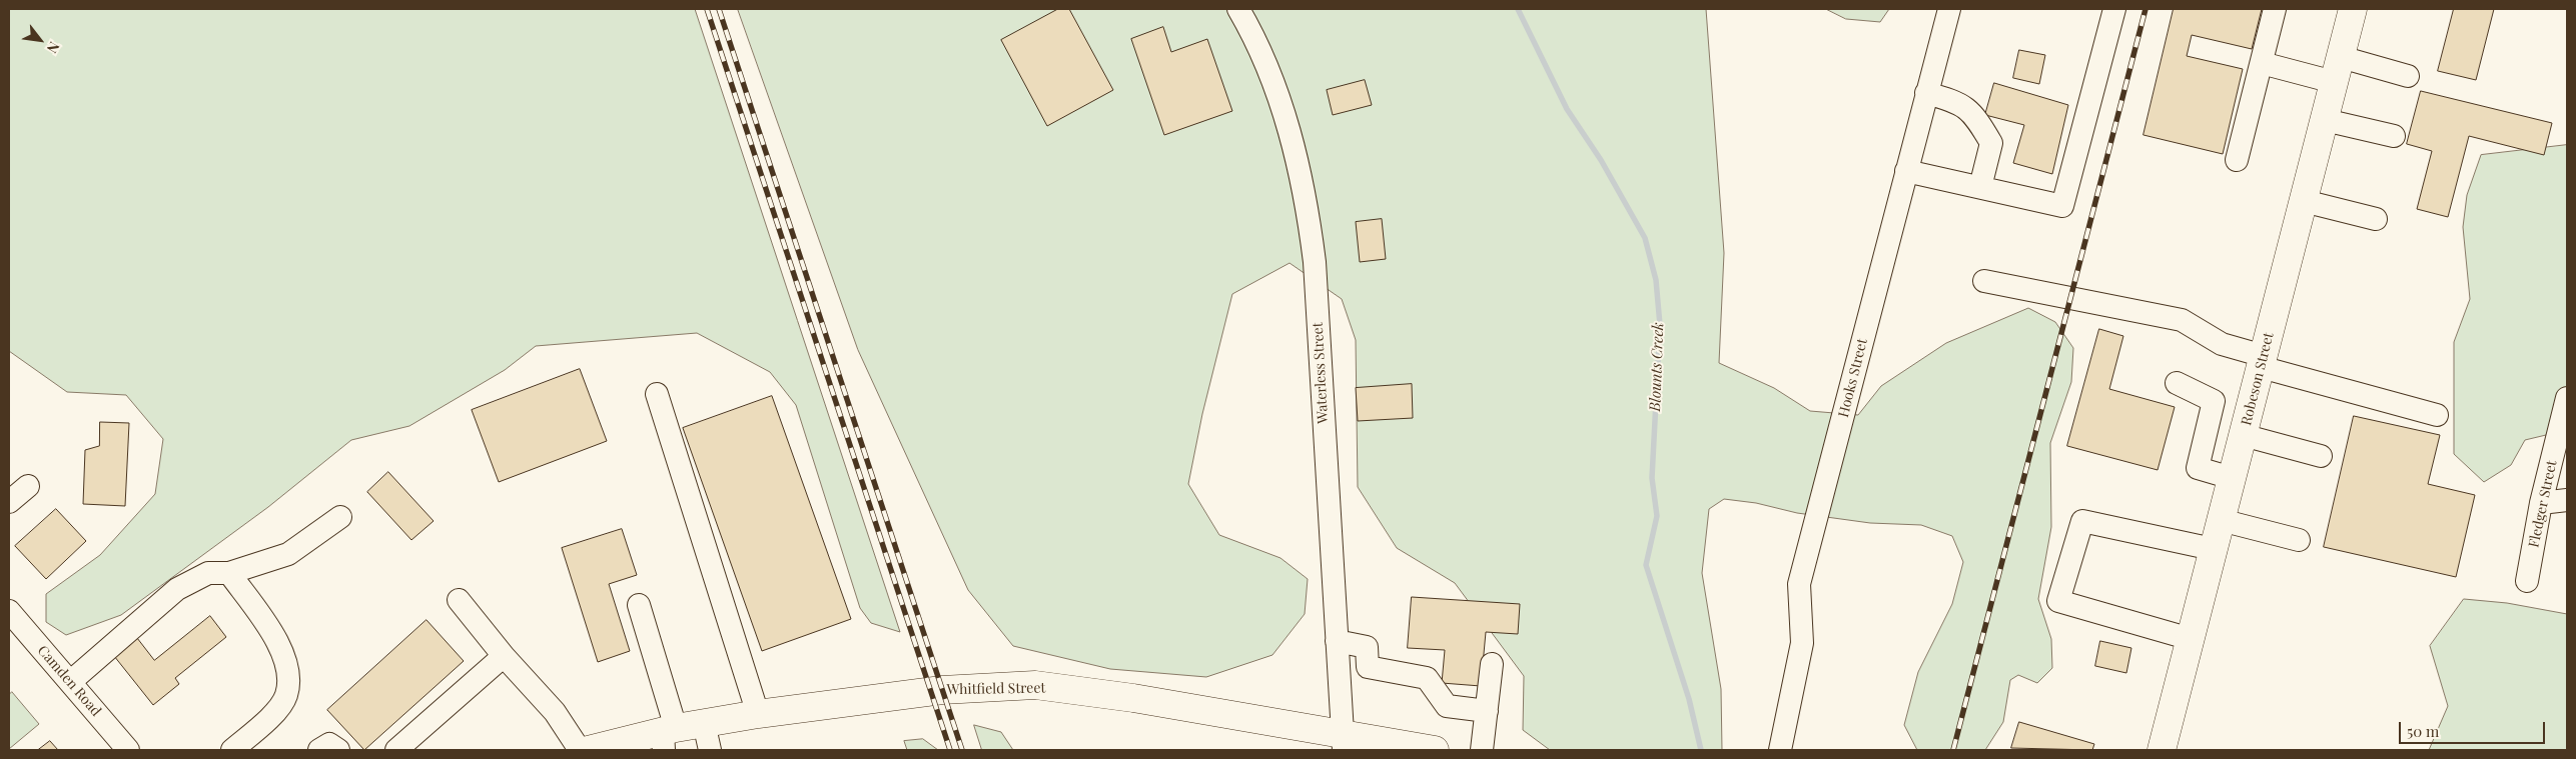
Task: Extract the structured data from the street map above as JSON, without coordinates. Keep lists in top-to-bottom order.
{
  "streets": {
    "main road": ["Robeson Street", "Whitfield Street"],
    "street": [
      "Waterless Street",
      "Hooks Street",
      "Fledger Street",
      "Camden Road"
    ]
  },
  "crossings": [
    ["Waterless Street", "Whitfield Street"]
  ],
  "water": ["Blounts Creek"],
  "scale_bar": "50 m",
  "north": "bottom right"
}
